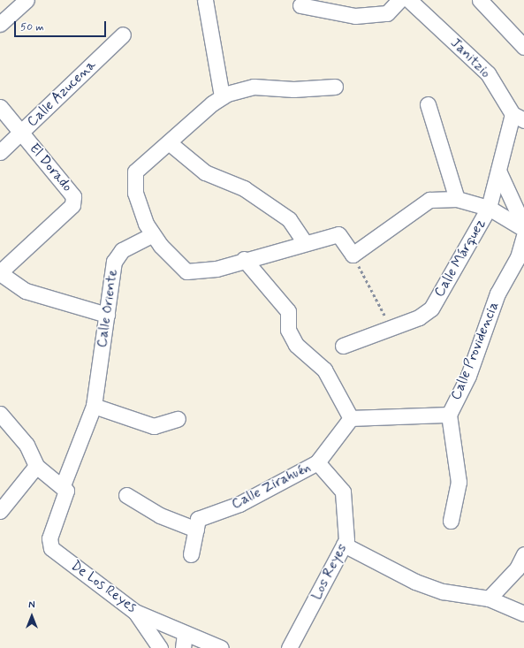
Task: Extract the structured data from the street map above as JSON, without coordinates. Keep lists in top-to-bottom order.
{
  "streets": {
    "street": [
      "Janitzio",
      "Calle Azucena",
      "El Dorado",
      "Calle Márquez",
      "Calle Oriente",
      "Calle Providencia",
      "Calle Zirahuén",
      "Los Reyes",
      "De Los Reyes"
    ]
  },
  "crossings": [
    ["Janitzio", "Calle Márquez"],
    ["Calle Azucena", "El Dorado"],
    ["Calle Oriente", "De Los Reyes"],
    ["Calle Providencia", "Calle Zirahuén"],
    ["Calle Zirahuén", "Los Reyes"]
  ],
  "scale_bar": "50 m",
  "north": "top"
}
